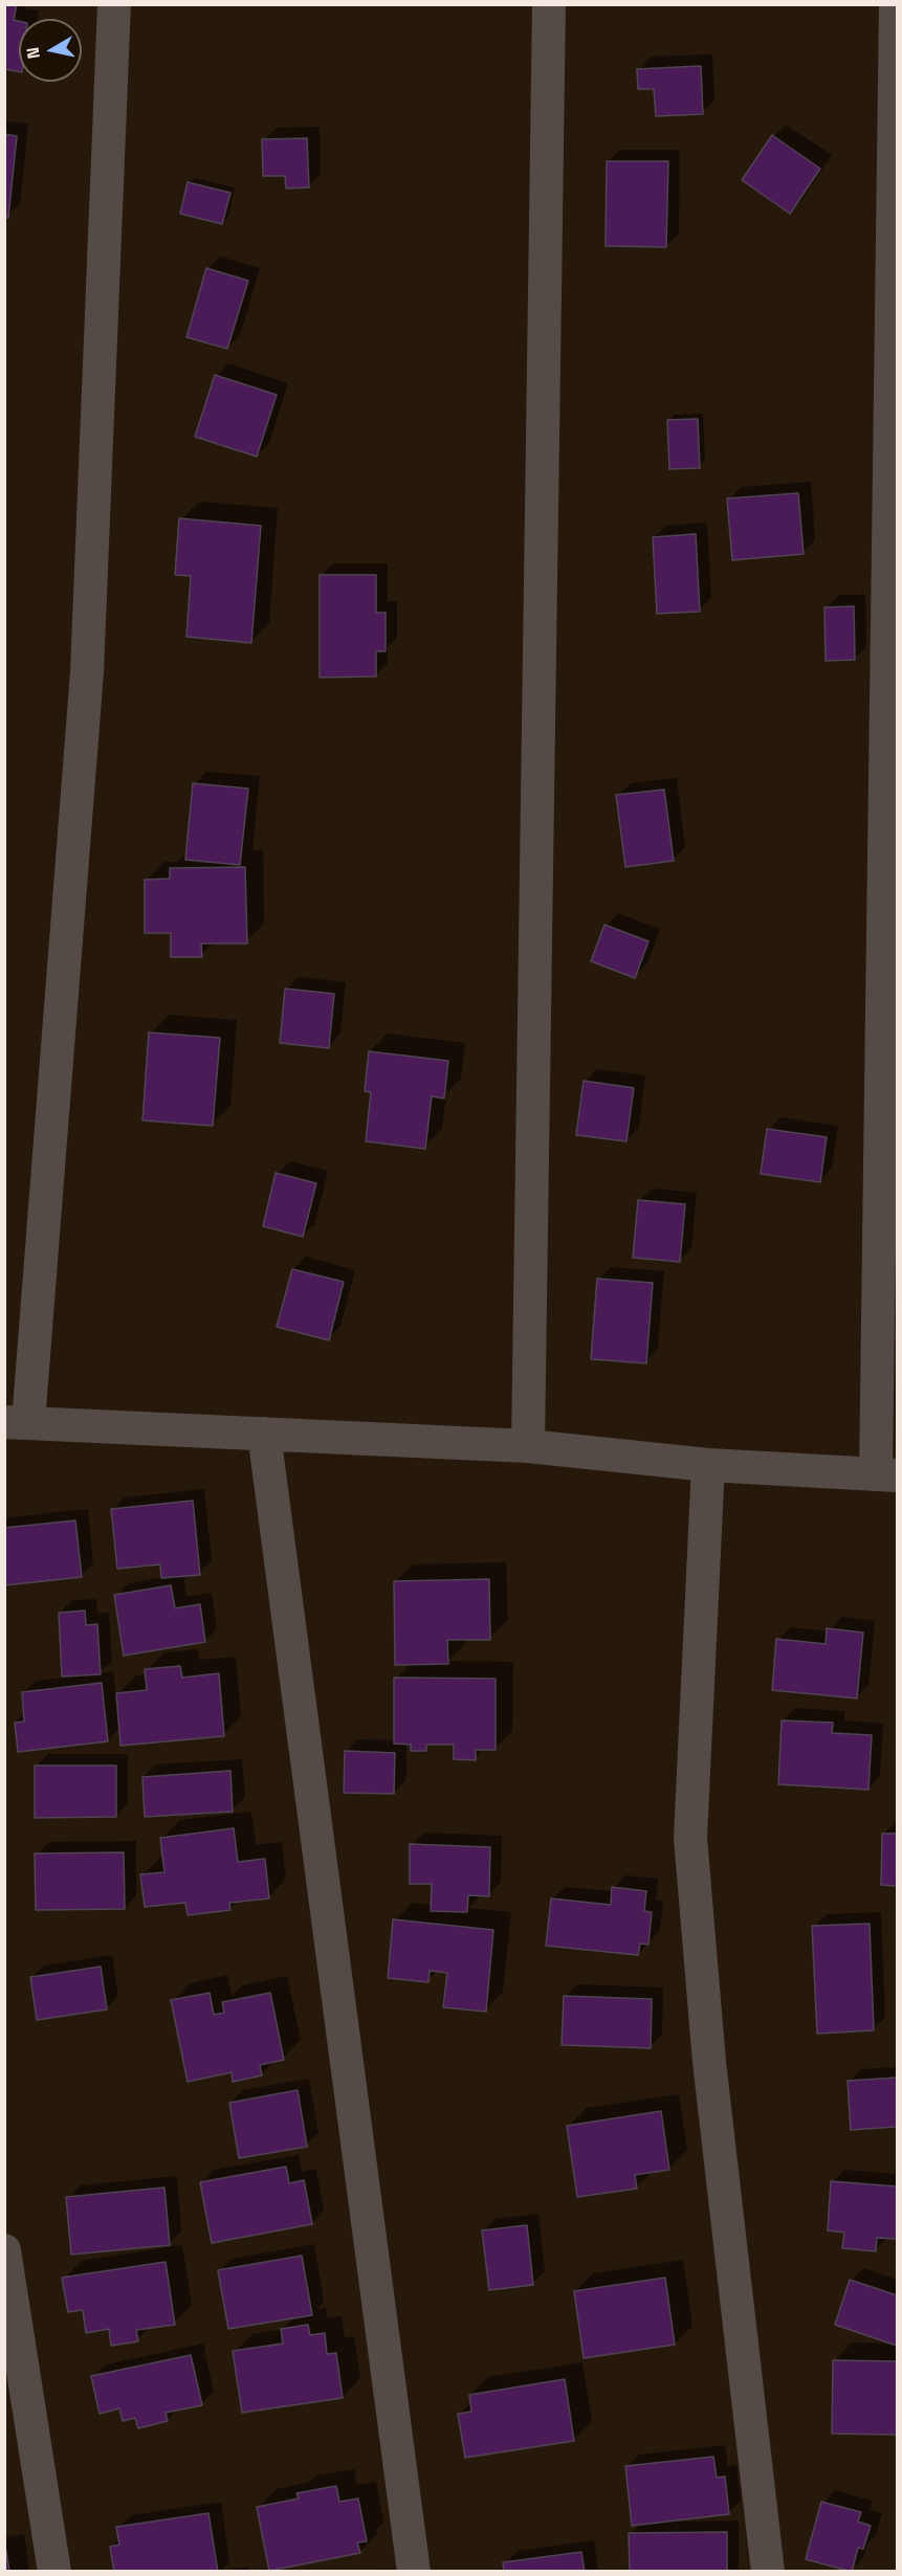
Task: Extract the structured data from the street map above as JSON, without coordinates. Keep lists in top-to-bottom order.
{
  "north": "left"
}
